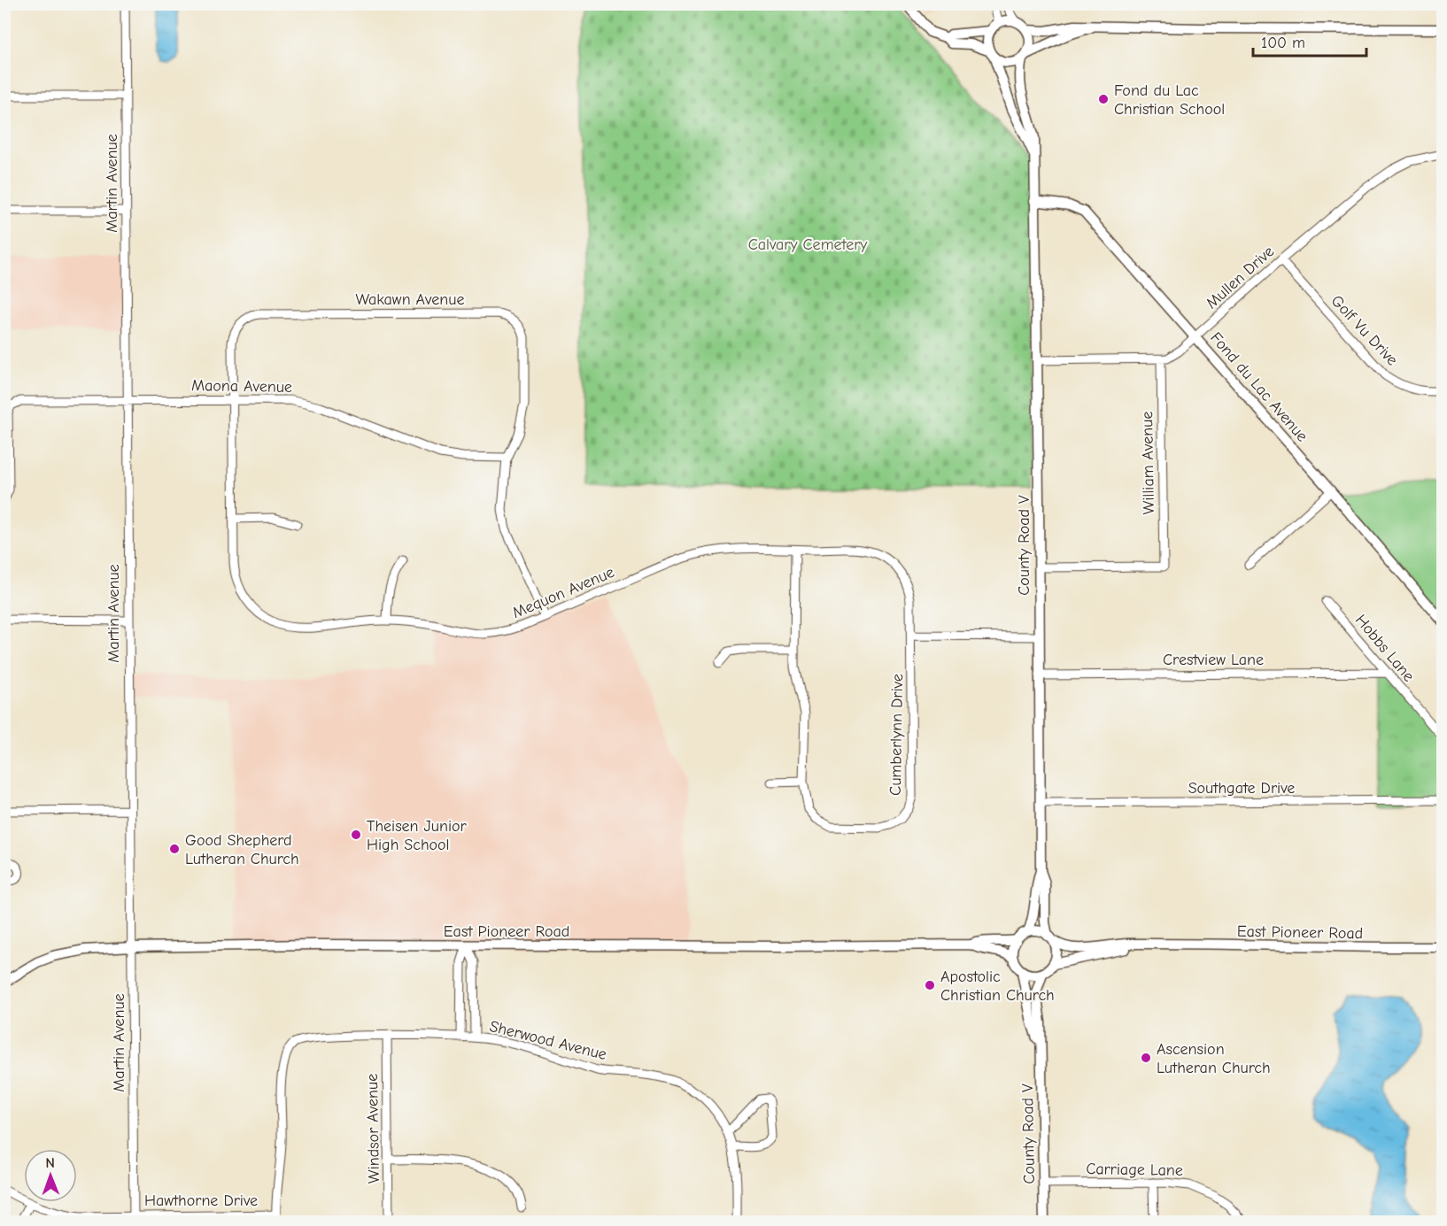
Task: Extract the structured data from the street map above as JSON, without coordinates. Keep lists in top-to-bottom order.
{
  "streets": {
    "main road": ["Fond du Lac Avenue", "County Road V", "East Pioneer Road"],
    "street": [
      "Martin Avenue",
      "Mullen Drive",
      "Wakawn Avenue",
      "Golf Vu Drive",
      "Maona Avenue",
      "William Avenue",
      "Mequon Avenue",
      "Hobbs Lane",
      "Crestview Lane",
      "Cumberlynn Drive",
      "Southgate Drive",
      "Sherwood Avenue",
      "Windsor Avenue",
      "Carriage Lane",
      "Hawthorne Drive"
    ]
  },
  "crossings": [
    ["Martin Avenue", "Maona Avenue"],
    ["Martin Avenue", "East Pioneer Road"],
    ["Martin Avenue", "Hawthorne Drive"],
    ["Mullen Drive", "Golf Vu Drive"],
    ["Mullen Drive", "Fond du Lac Avenue"],
    ["Mullen Drive", "William Avenue"],
    ["Mullen Drive", "County Road V"],
    ["Wakawn Avenue", "Maona Avenue"],
    ["Wakawn Avenue", "Mequon Avenue"],
    ["Maona Avenue", "Mequon Avenue"],
    ["Fond du Lac Avenue", "County Road V"],
    ["William Avenue", "County Road V"],
    ["County Road V", "Crestview Lane"],
    ["County Road V", "Southgate Drive"],
    ["County Road V", "East Pioneer Road"],
    ["County Road V", "Carriage Lane"],
    ["Mequon Avenue", "Cumberlynn Drive"],
    ["Hobbs Lane", "Crestview Lane"],
    ["Sherwood Avenue", "Windsor Avenue"],
    ["Sherwood Avenue", "Hawthorne Drive"]
  ],
  "parks": ["Calvary Cemetery"],
  "places": [
    "Fond du Lac Christian School",
    "Theisen Junior High School",
    "Good Shepherd Lutheran Church",
    "Apostolic Christian Church",
    "Ascension Lutheran Church"
  ],
  "scale_bar": "100 m",
  "north": "top"
}
